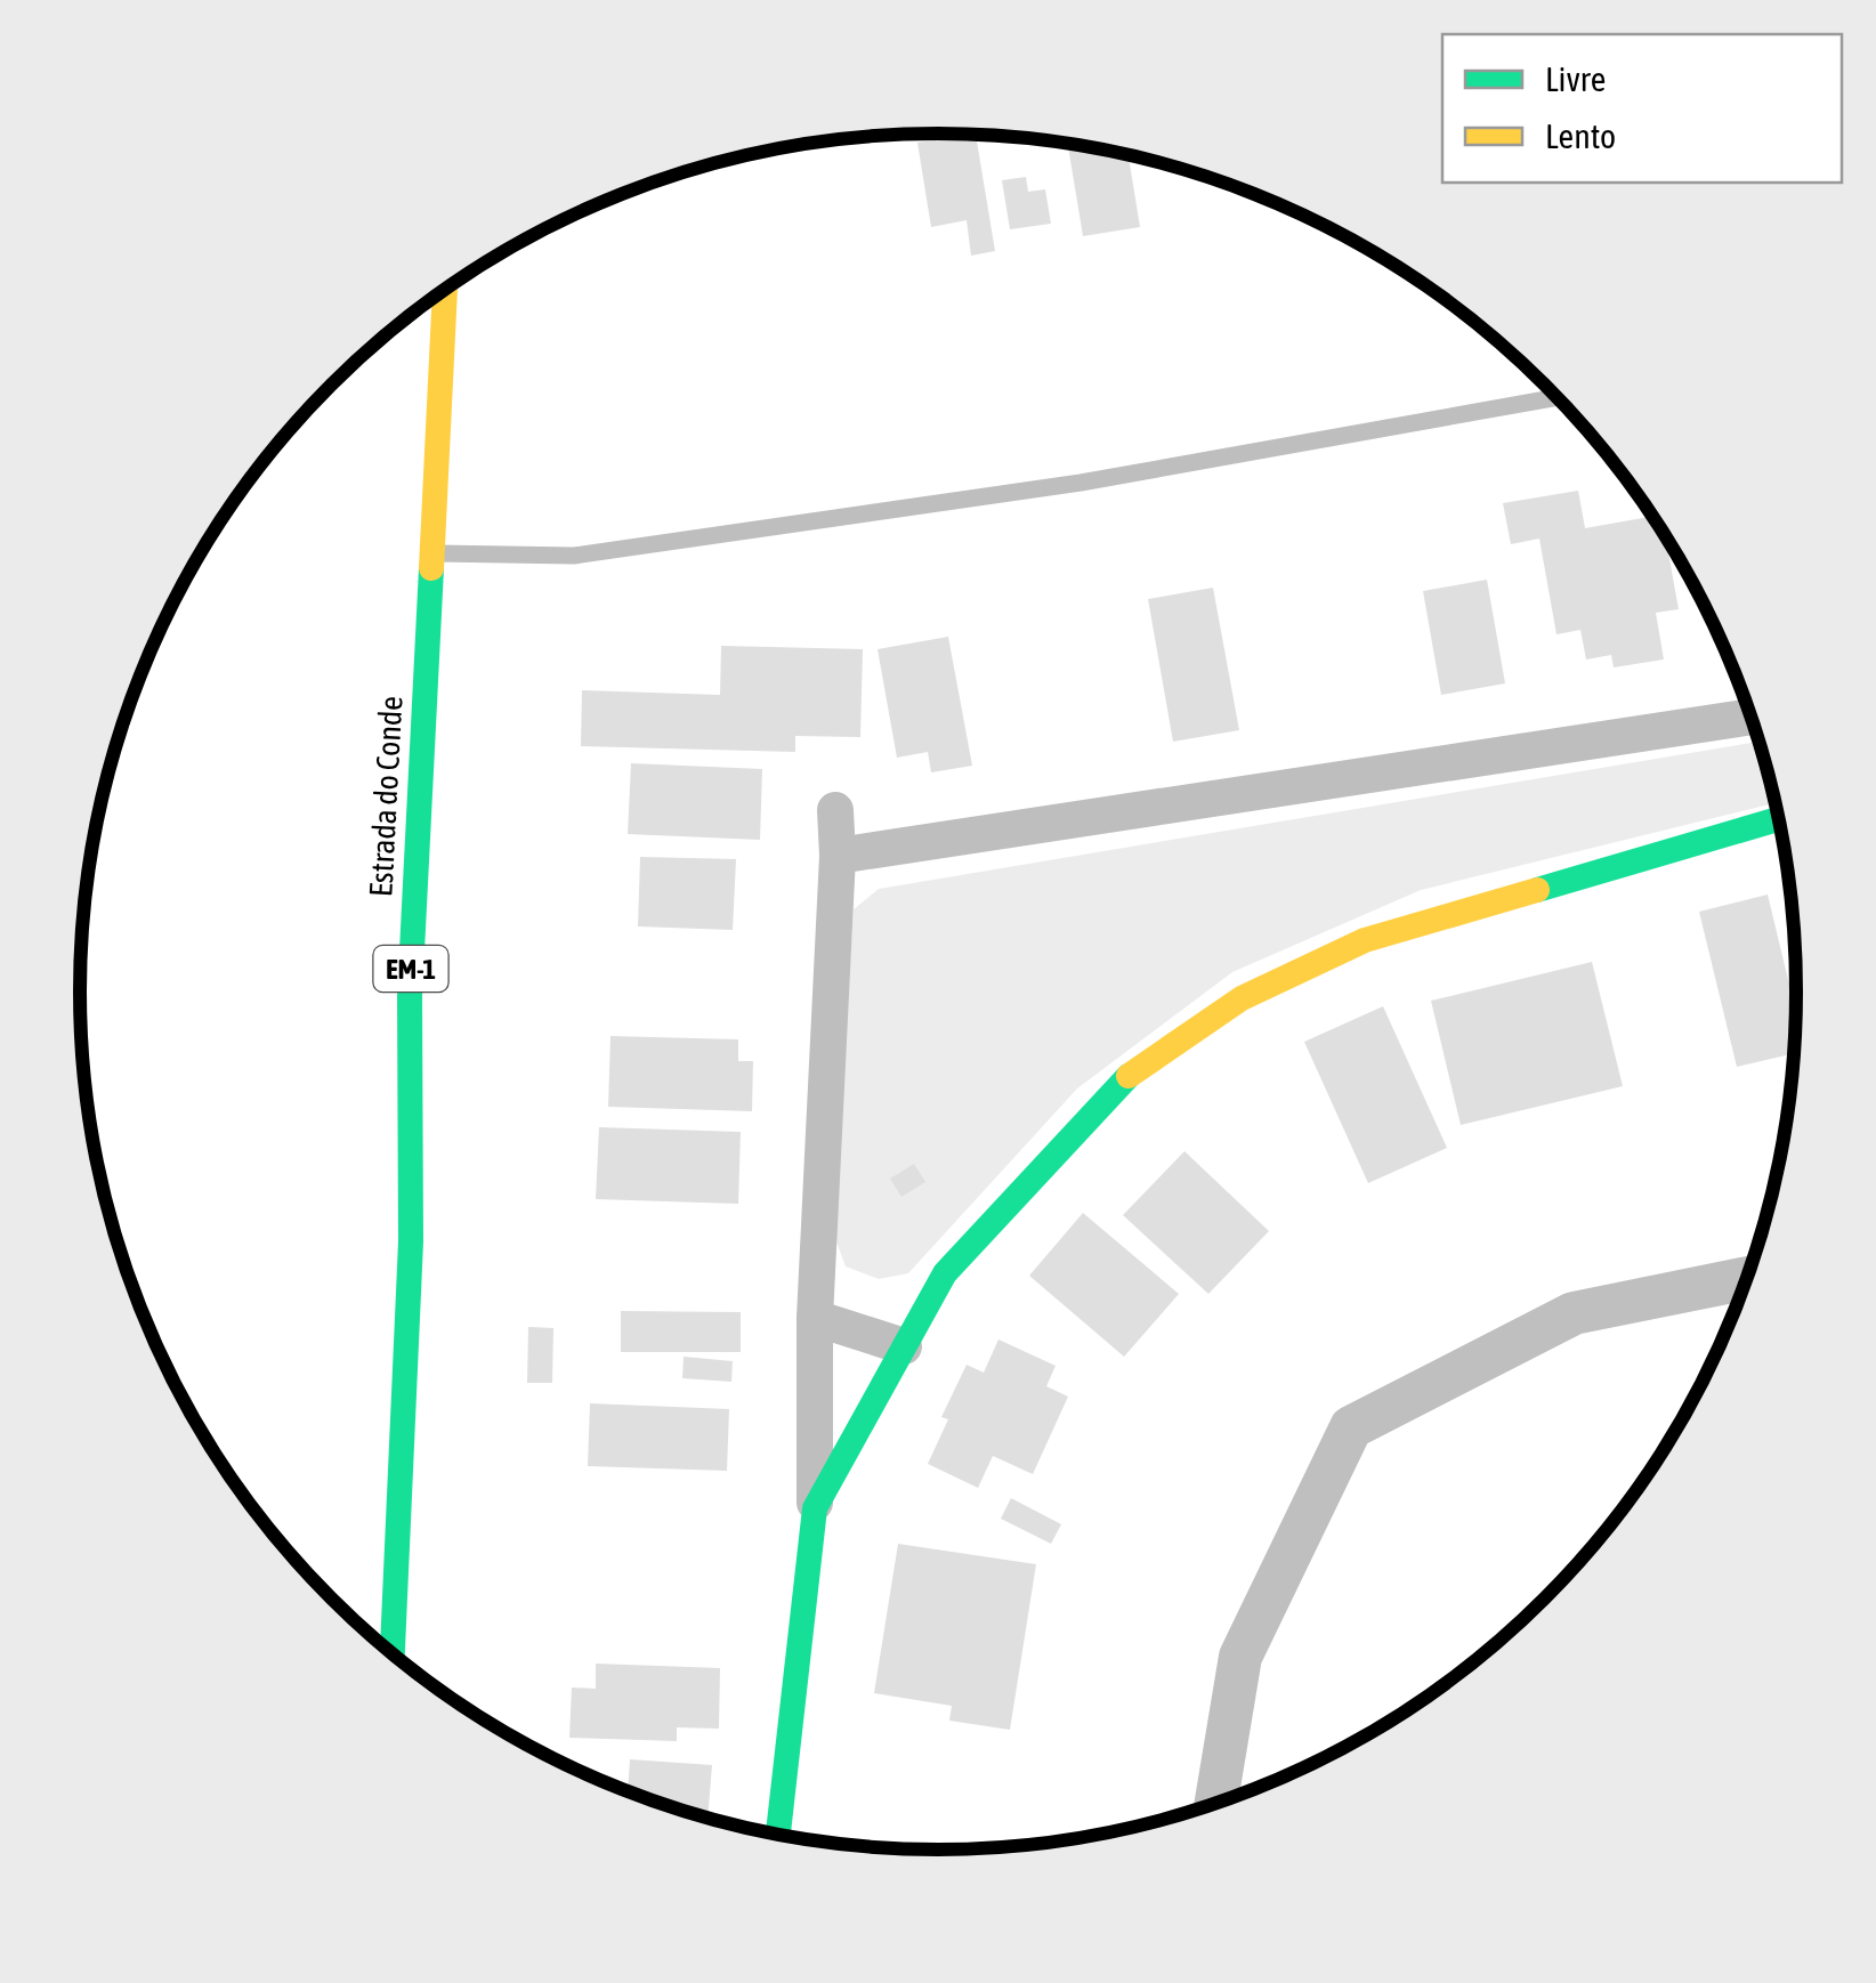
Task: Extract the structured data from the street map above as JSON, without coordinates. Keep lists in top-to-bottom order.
{
  "streets": {
    "street": ["Estrada do Conde", "EM-1"]
  },
  "legend": ["Livre", "Lento"]
}
